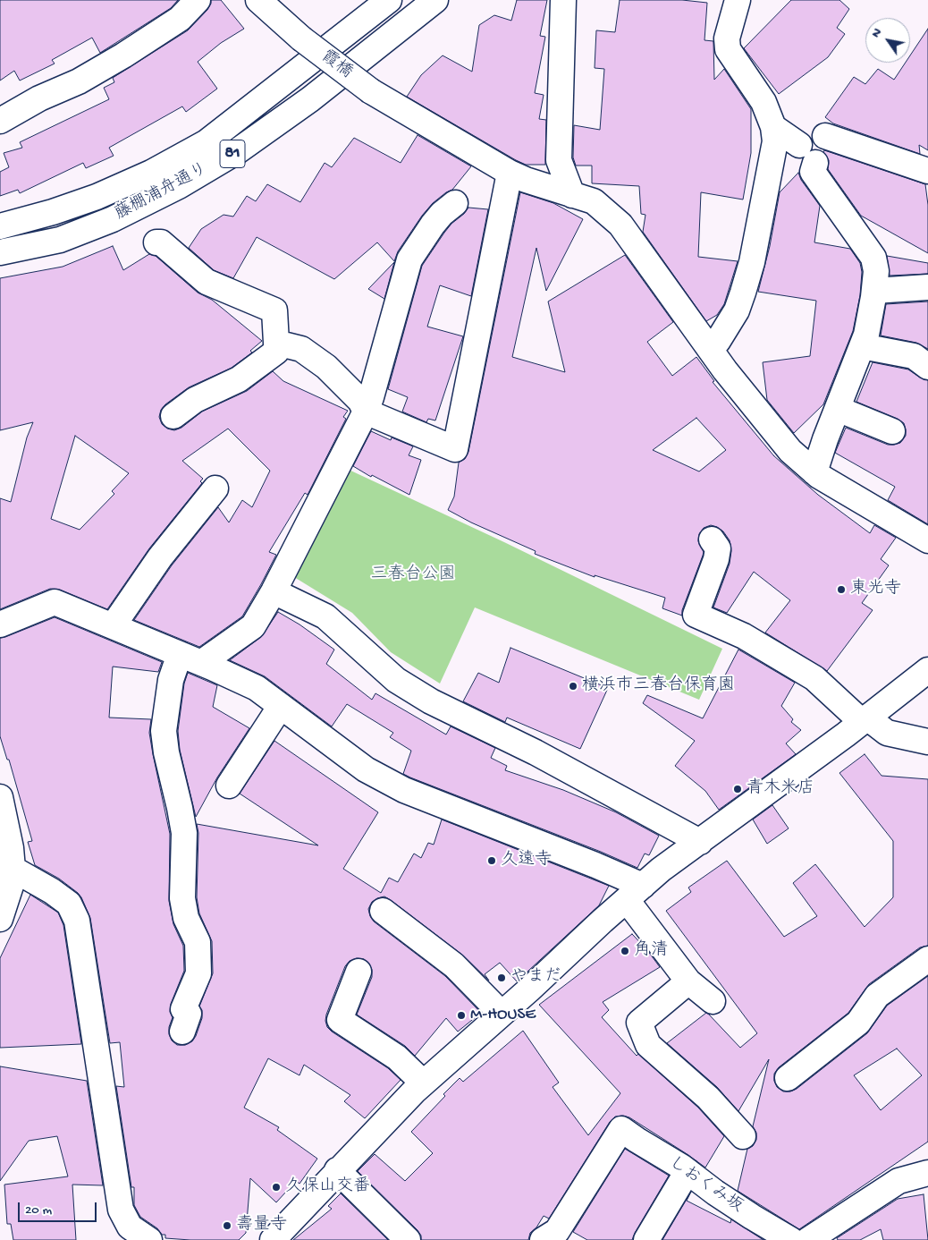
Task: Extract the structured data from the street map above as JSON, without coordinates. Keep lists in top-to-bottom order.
{
  "streets": {
    "street": [
      "霞橋",
      "81",
      "藤棚浦舟通り",
      "しおくみ坂"
    ]
  },
  "parks": ["三春台公園"],
  "places": [
    "東光寺",
    "横浜市三春台保育園",
    "青木米店",
    "久遠寺",
    "角清",
    "やまだ",
    "M-HOUSE",
    "久保山交番",
    "壽量寺"
  ],
  "scale_bar": "20 m",
  "north": "top left"
}
